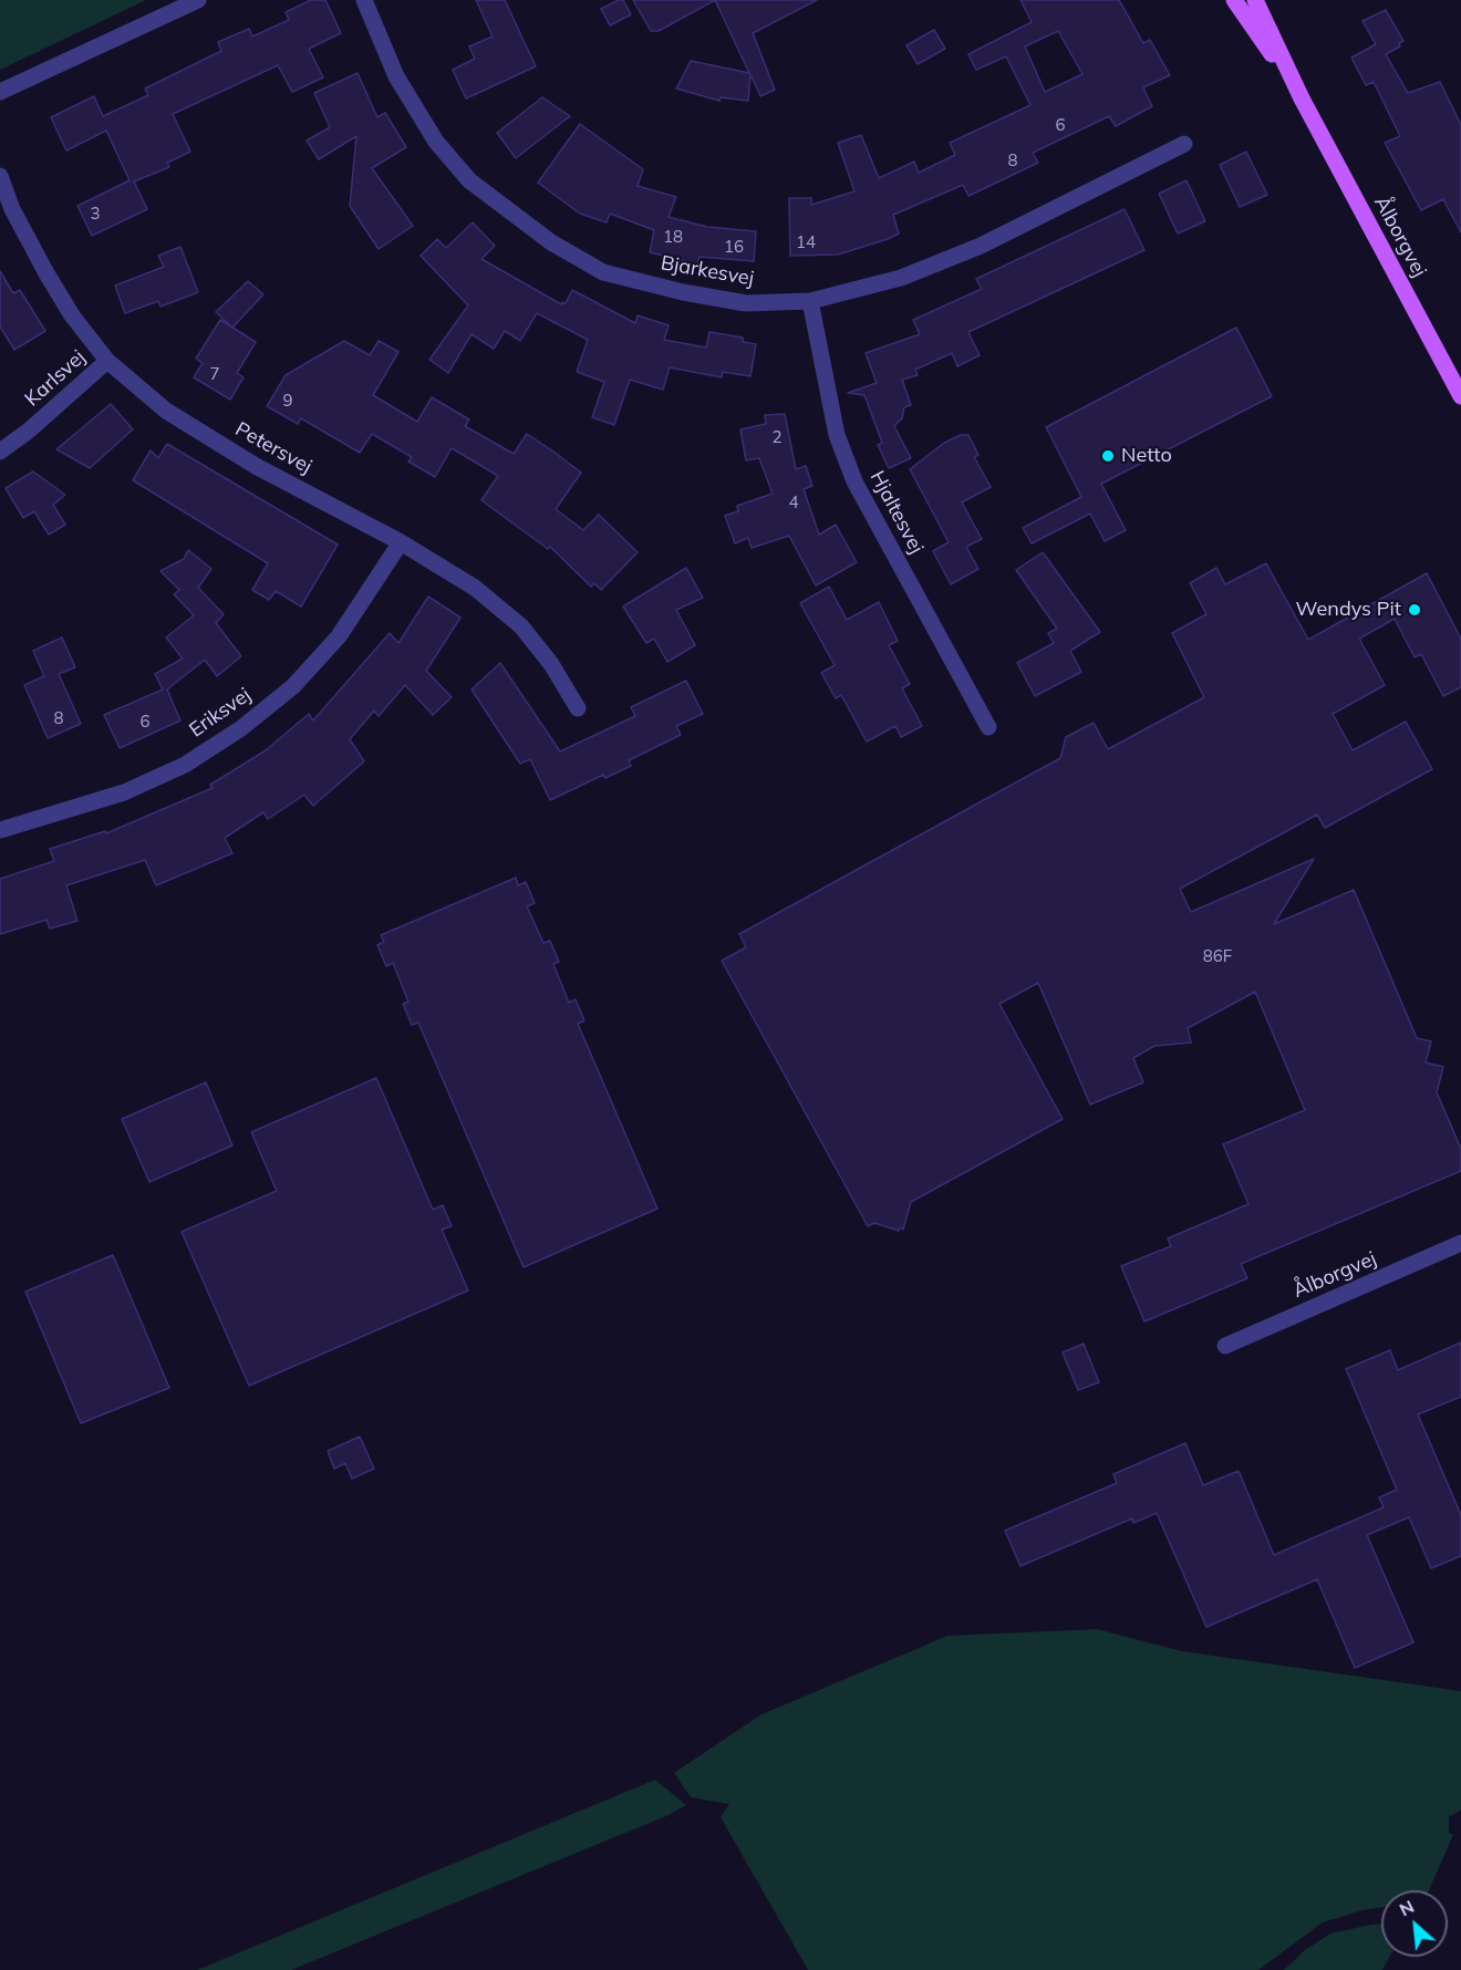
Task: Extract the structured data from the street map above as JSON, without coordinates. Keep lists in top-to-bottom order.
{
  "streets": {
    "main road": ["Ålborgvej"],
    "street": [
      "Bjarkesvej",
      "Karlsvej",
      "Petersvej",
      "Hjaltesvej",
      "Eriksvej"
    ]
  },
  "crossings": [
    ["Bjarkesvej", "Hjaltesvej"],
    ["Karlsvej", "Petersvej"],
    ["Petersvej", "Eriksvej"]
  ],
  "places": ["Netto", "Wendys Pit"],
  "house_numbers": [
    "6",
    "8",
    "3",
    "18",
    "14",
    "16",
    "7",
    "9",
    "2",
    "4",
    "8",
    "6",
    "86F"
  ],
  "north": "top left"
}
